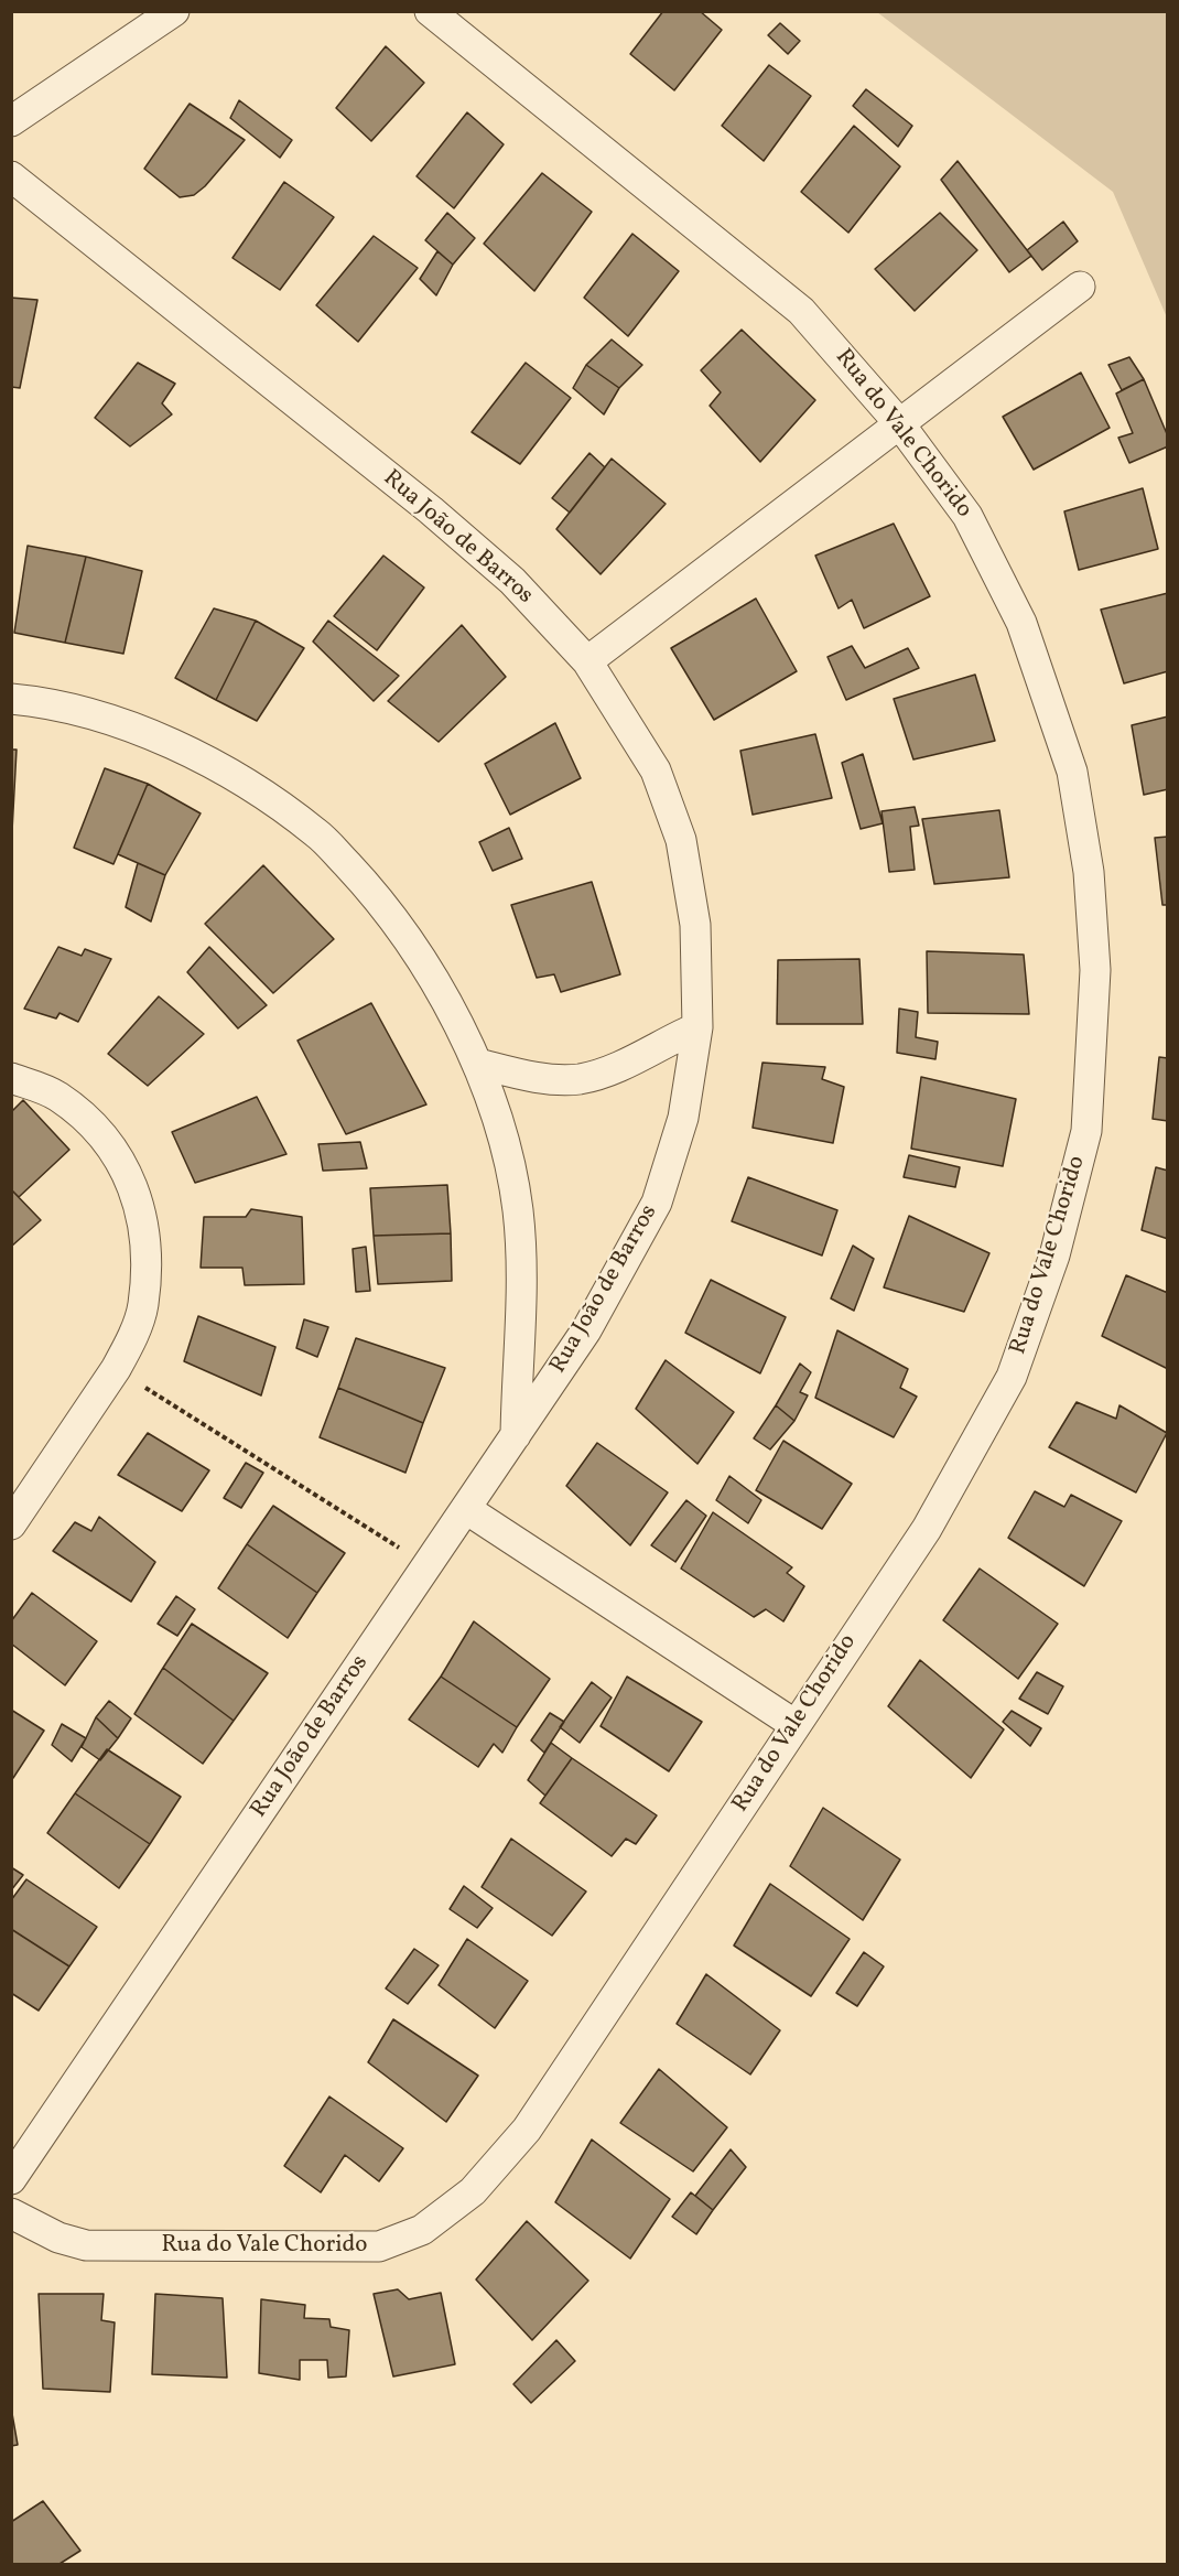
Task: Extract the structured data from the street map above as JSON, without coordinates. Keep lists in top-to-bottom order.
{
  "streets": {
    "street": ["Rua do Vale Chorido", "Rua João de Barros"]
  }
}
